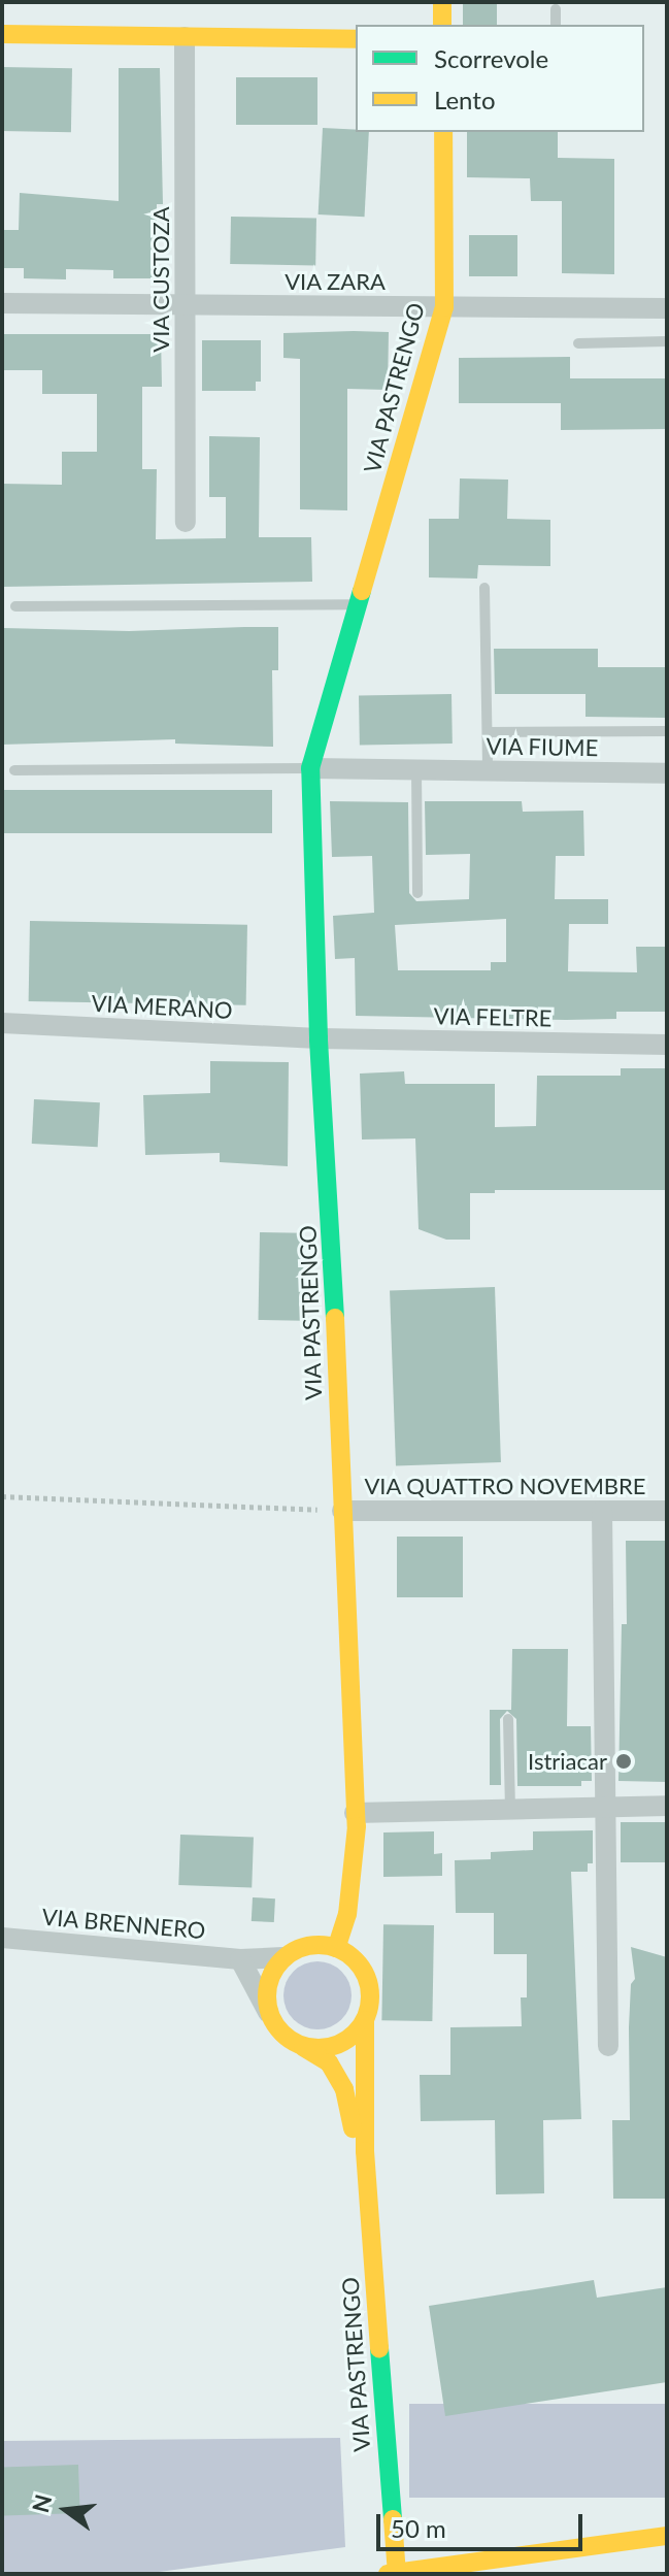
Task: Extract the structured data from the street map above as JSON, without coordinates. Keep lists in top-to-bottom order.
{
  "streets": {
    "main road": ["VIA PASTRENGO"],
    "street": [
      "VIA CUSTOZA",
      "VIA ZARA",
      "VIA FIUME",
      "VIA MERANO",
      "VIA FELTRE",
      "VIA QUATTRO NOVEMBRE",
      "VIA BRENNERO"
    ]
  },
  "crossings": [
    ["VIA CUSTOZA", "VIA ZARA"],
    ["VIA ZARA", "VIA PASTRENGO"],
    ["VIA PASTRENGO", "VIA FIUME"],
    ["VIA PASTRENGO", "VIA MERANO"],
    ["VIA PASTRENGO", "VIA FELTRE"],
    ["VIA PASTRENGO", "VIA QUATTRO NOVEMBRE"],
    ["VIA PASTRENGO", "VIA BRENNERO"],
    ["VIA MERANO", "VIA FELTRE"]
  ],
  "places": ["Istriacar"],
  "legend": ["Scorrevole", "Lento"],
  "scale_bar": "50 m",
  "north": "left"
}
